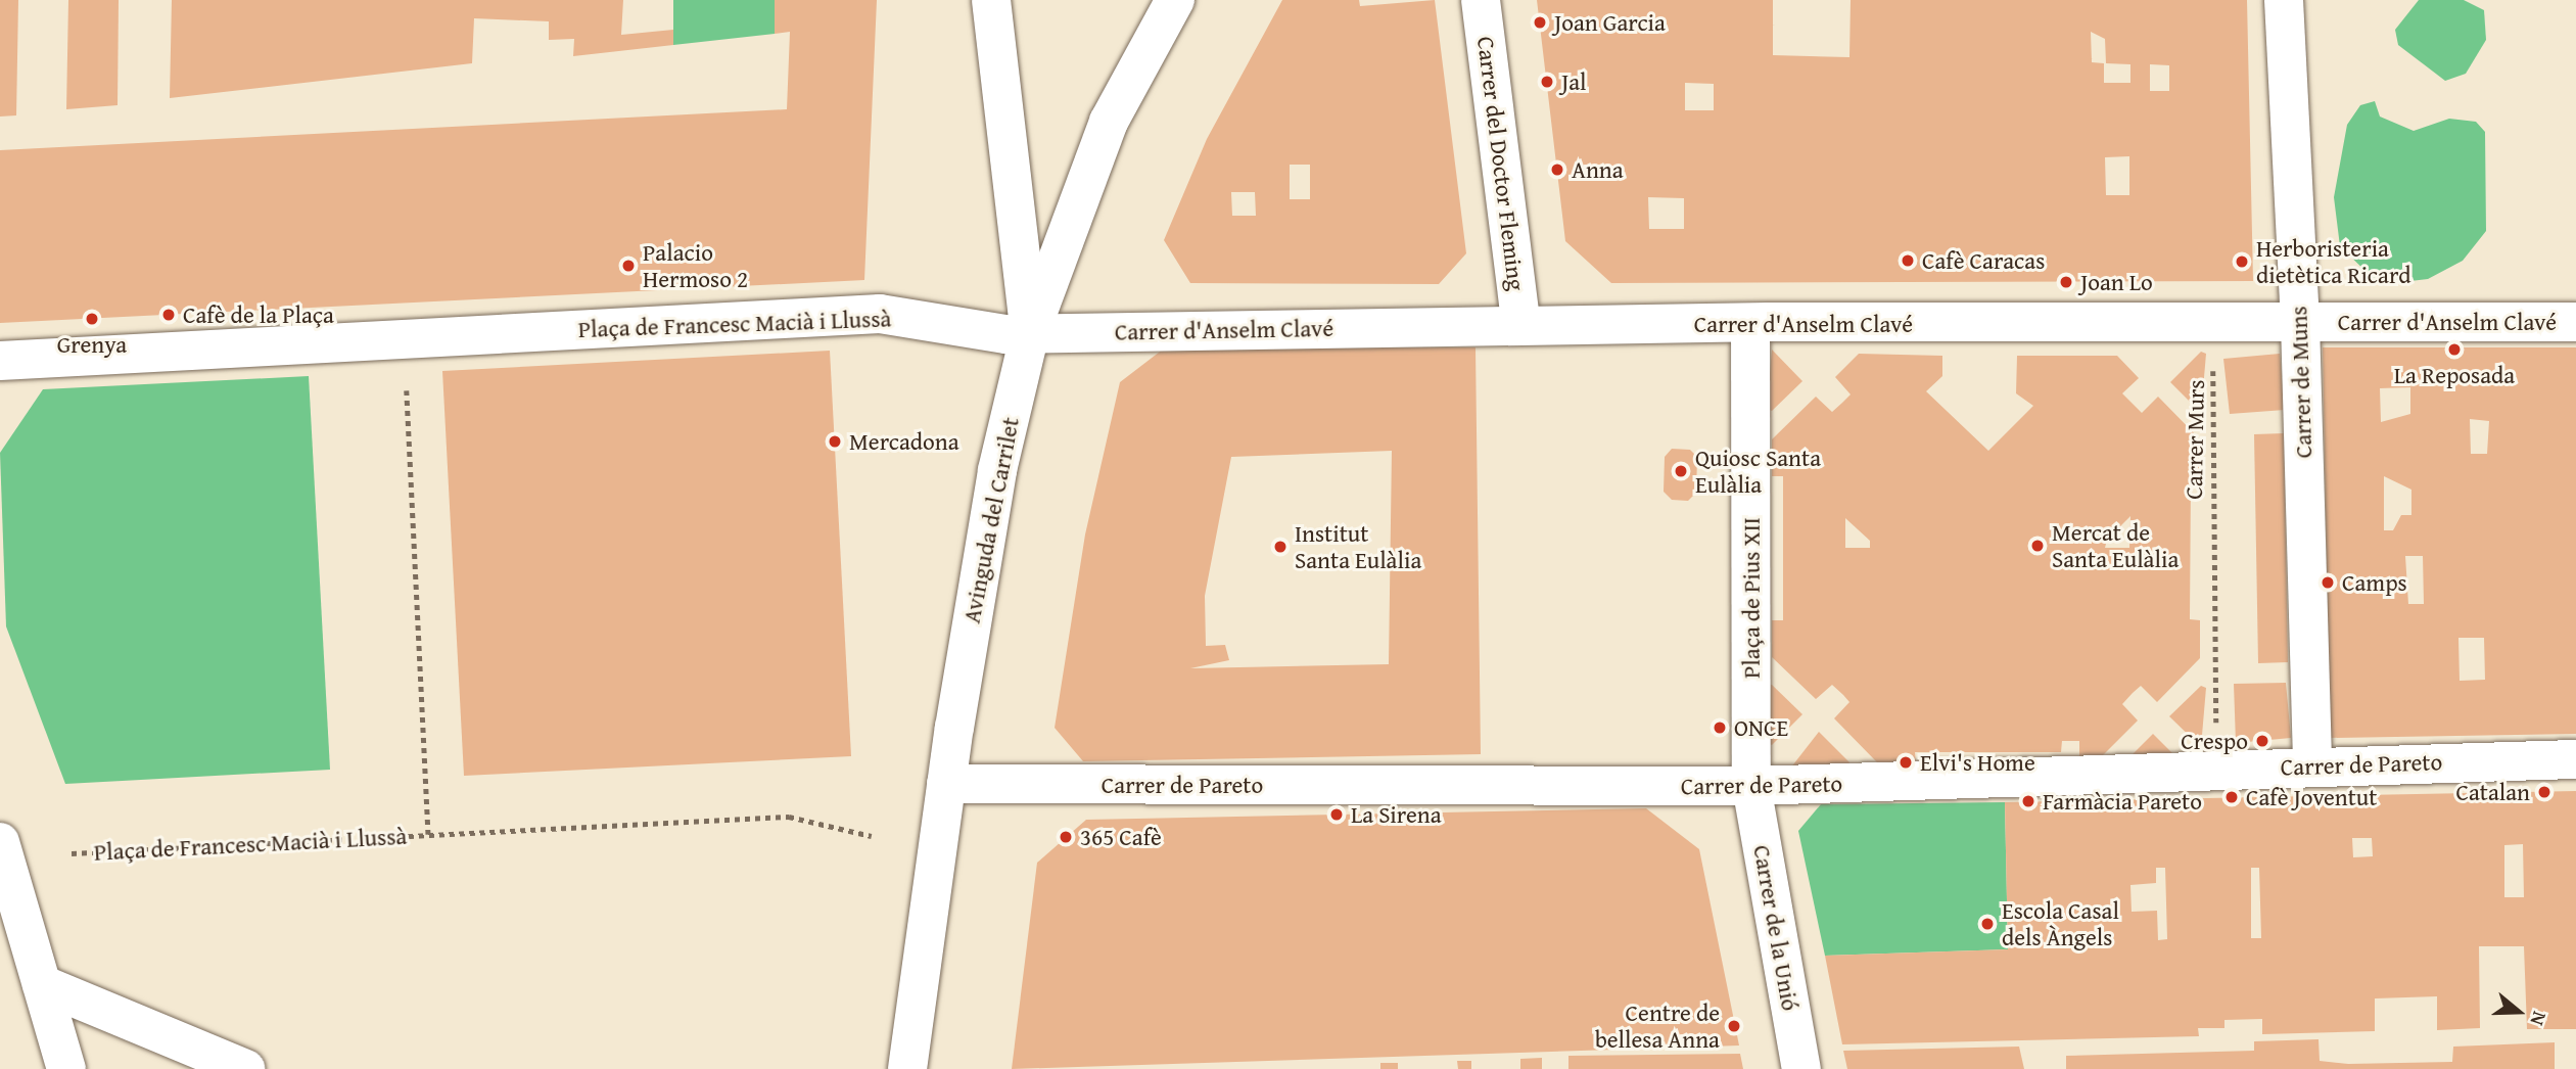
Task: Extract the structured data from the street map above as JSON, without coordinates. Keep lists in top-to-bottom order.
{
  "streets": {
    "street": [
      "Carrer del Doctor Fleming",
      "Carrer d'Anselm Clavé",
      "Plaça de Francesc Macià i Llussà",
      "Carrer de Muns",
      "Avinguda del Carrilet",
      "Plaça de Pius XII",
      "Carrer de Pareto",
      "Carrer de la Unió"
    ],
    "path": ["Carrer Murs"]
  },
  "crossings": [
    ["Carrer del Doctor Fleming", "Carrer d'Anselm Clavé"],
    ["Carrer d'Anselm Clavé", "Plaça de Francesc Macià i Llussà"],
    ["Carrer d'Anselm Clavé", "Carrer de Muns"],
    ["Carrer d'Anselm Clavé", "Carrer Murs"],
    ["Carrer d'Anselm Clavé", "Avinguda del Carrilet"],
    ["Carrer d'Anselm Clavé", "Plaça de Pius XII"],
    ["Plaça de Francesc Macià i Llussà", "Avinguda del Carrilet"],
    ["Carrer de Muns", "Carrer de Pareto"],
    ["Carrer Murs", "Carrer de Pareto"],
    ["Avinguda del Carrilet", "Carrer de Pareto"],
    ["Plaça de Pius XII", "Carrer de Pareto"],
    ["Plaça de Pius XII", "Carrer de la Unió"],
    ["Carrer de Pareto", "Carrer de la Unió"]
  ],
  "places": [
    "Joan Garcia",
    "Jal",
    "Anna",
    "Cafè Caracas",
    "Herboristeria dietètica Ricard",
    "Palacio Hermoso 2",
    "Joan Lo",
    "Cafè de la Plaça",
    "Grenya",
    "La Reposada",
    "Mercadona",
    "Quiosc Santa Eulàlia",
    "Mercat de Santa Eulàlia",
    "Institut Santa Eulàlia",
    "Camps",
    "ONCE",
    "Crespo",
    "Elvi's Home",
    "Catalan",
    "Cafè Joventut",
    "Farmàcia Pareto",
    "La Sirena",
    "365 Cafè",
    "Escola Casal dels Àngels",
    "Centre de bellesa Anna"
  ],
  "north": "right"
}
